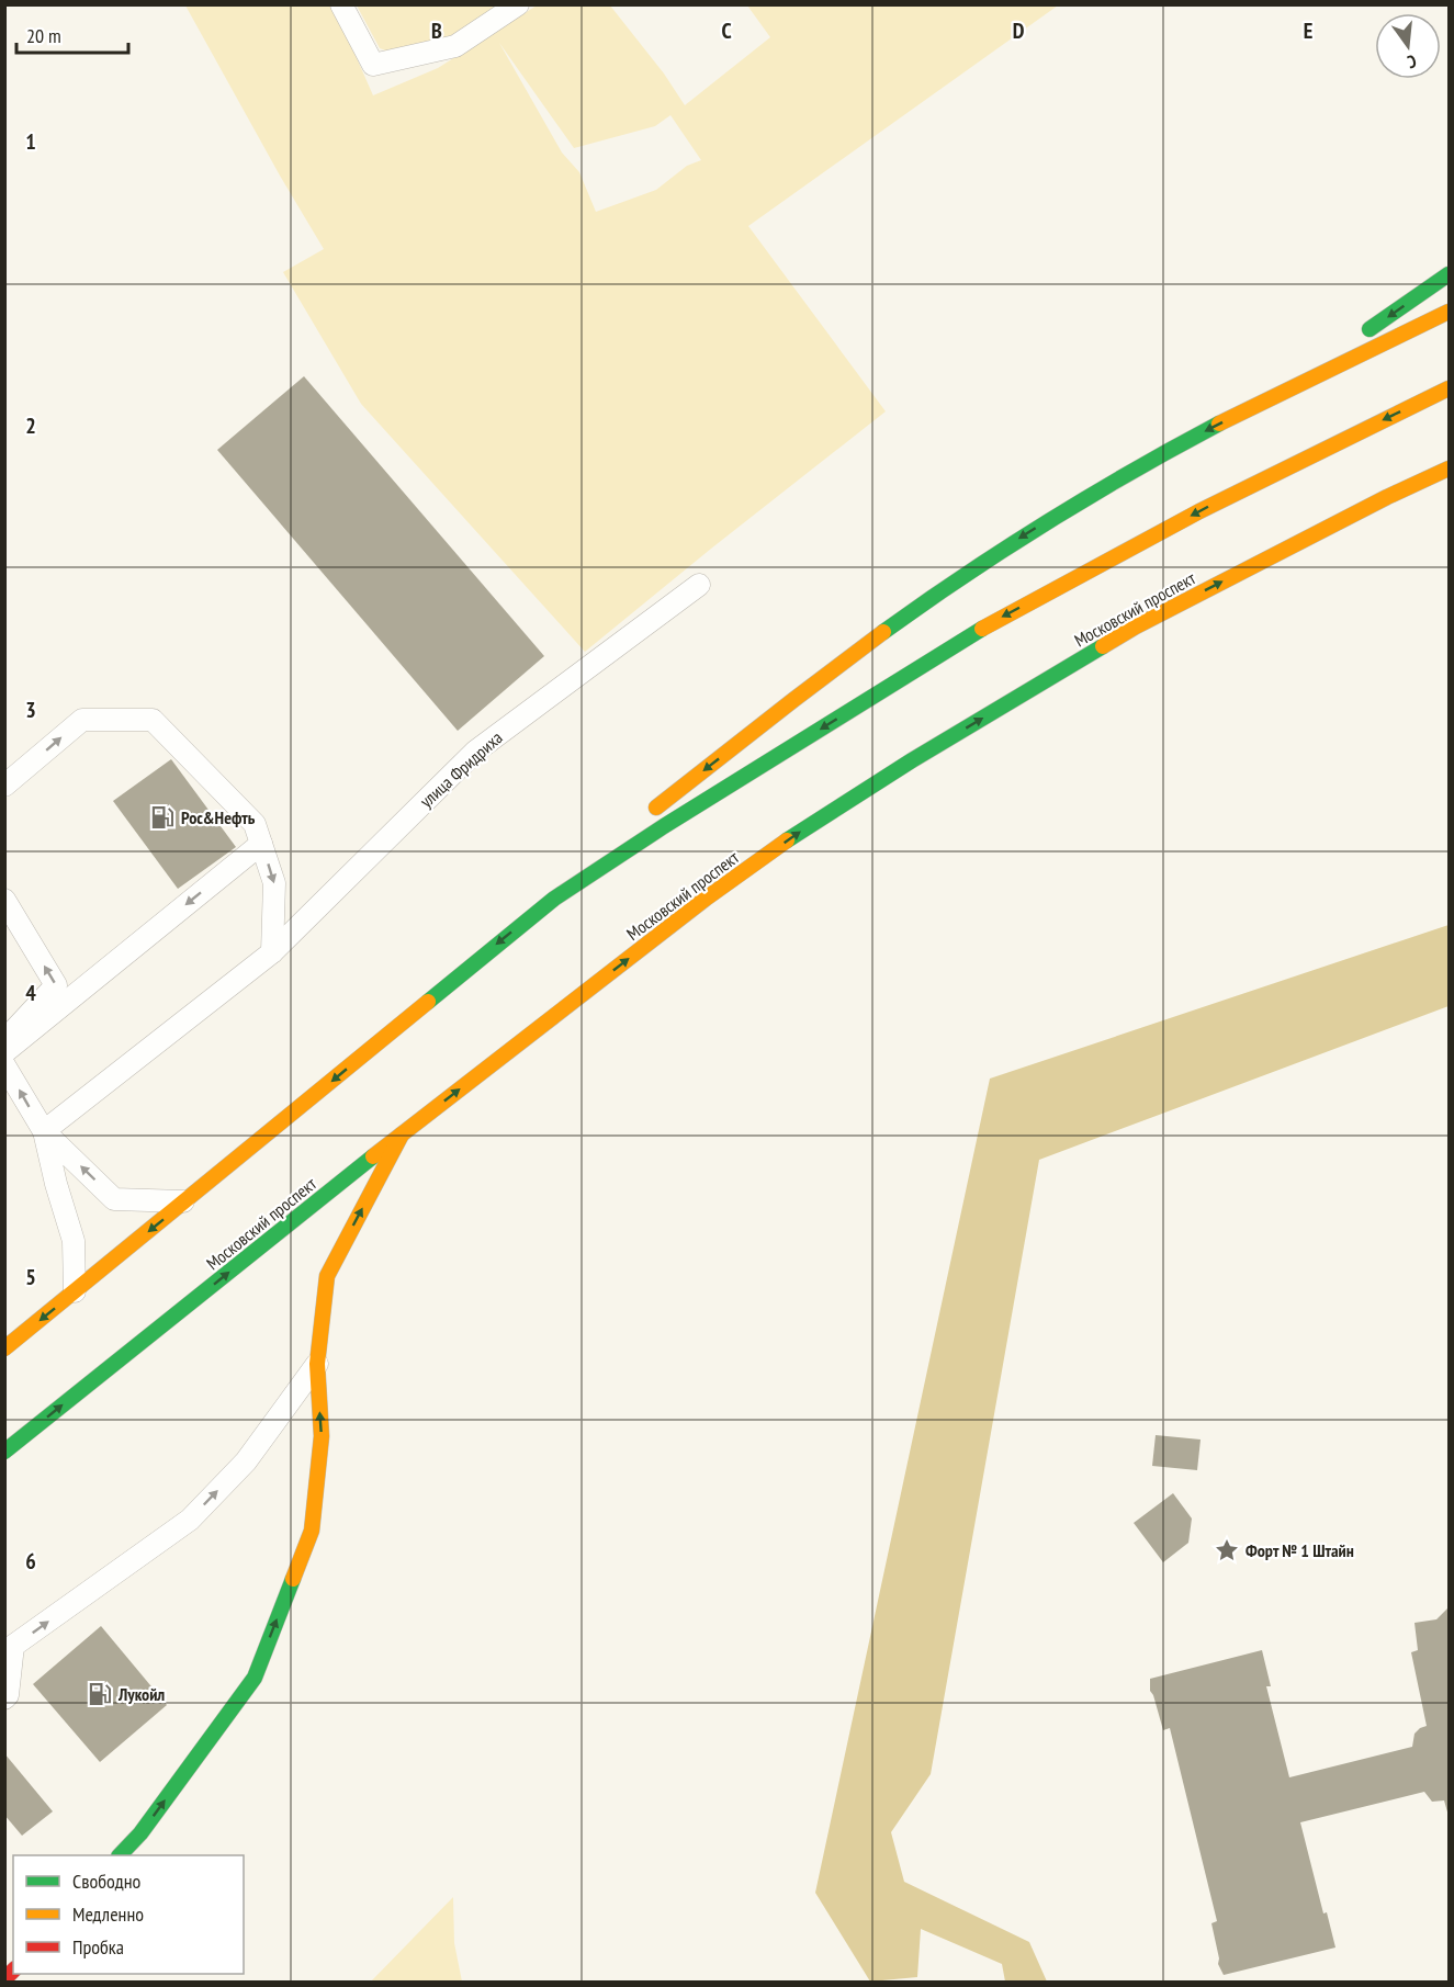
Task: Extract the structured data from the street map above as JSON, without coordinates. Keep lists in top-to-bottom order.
{
  "streets": {
    "main road": ["Московский проспект"],
    "lane": ["улица Фридриха"]
  },
  "places": {
    "fuel station": ["Рос&Нефть", "Лукойл"],
    "place": ["Форт № 1 Штайн"]
  },
  "legend": ["Свободно", "Медленно", "Пробка"],
  "scale_bar": "20 m",
  "north": "bottom",
  "grid": {
    "columns": [
      "B",
      "C",
      "D",
      "E"
    ],
    "rows": [
      "1",
      "2",
      "3",
      "4",
      "5",
      "6"
    ]
  }
}
